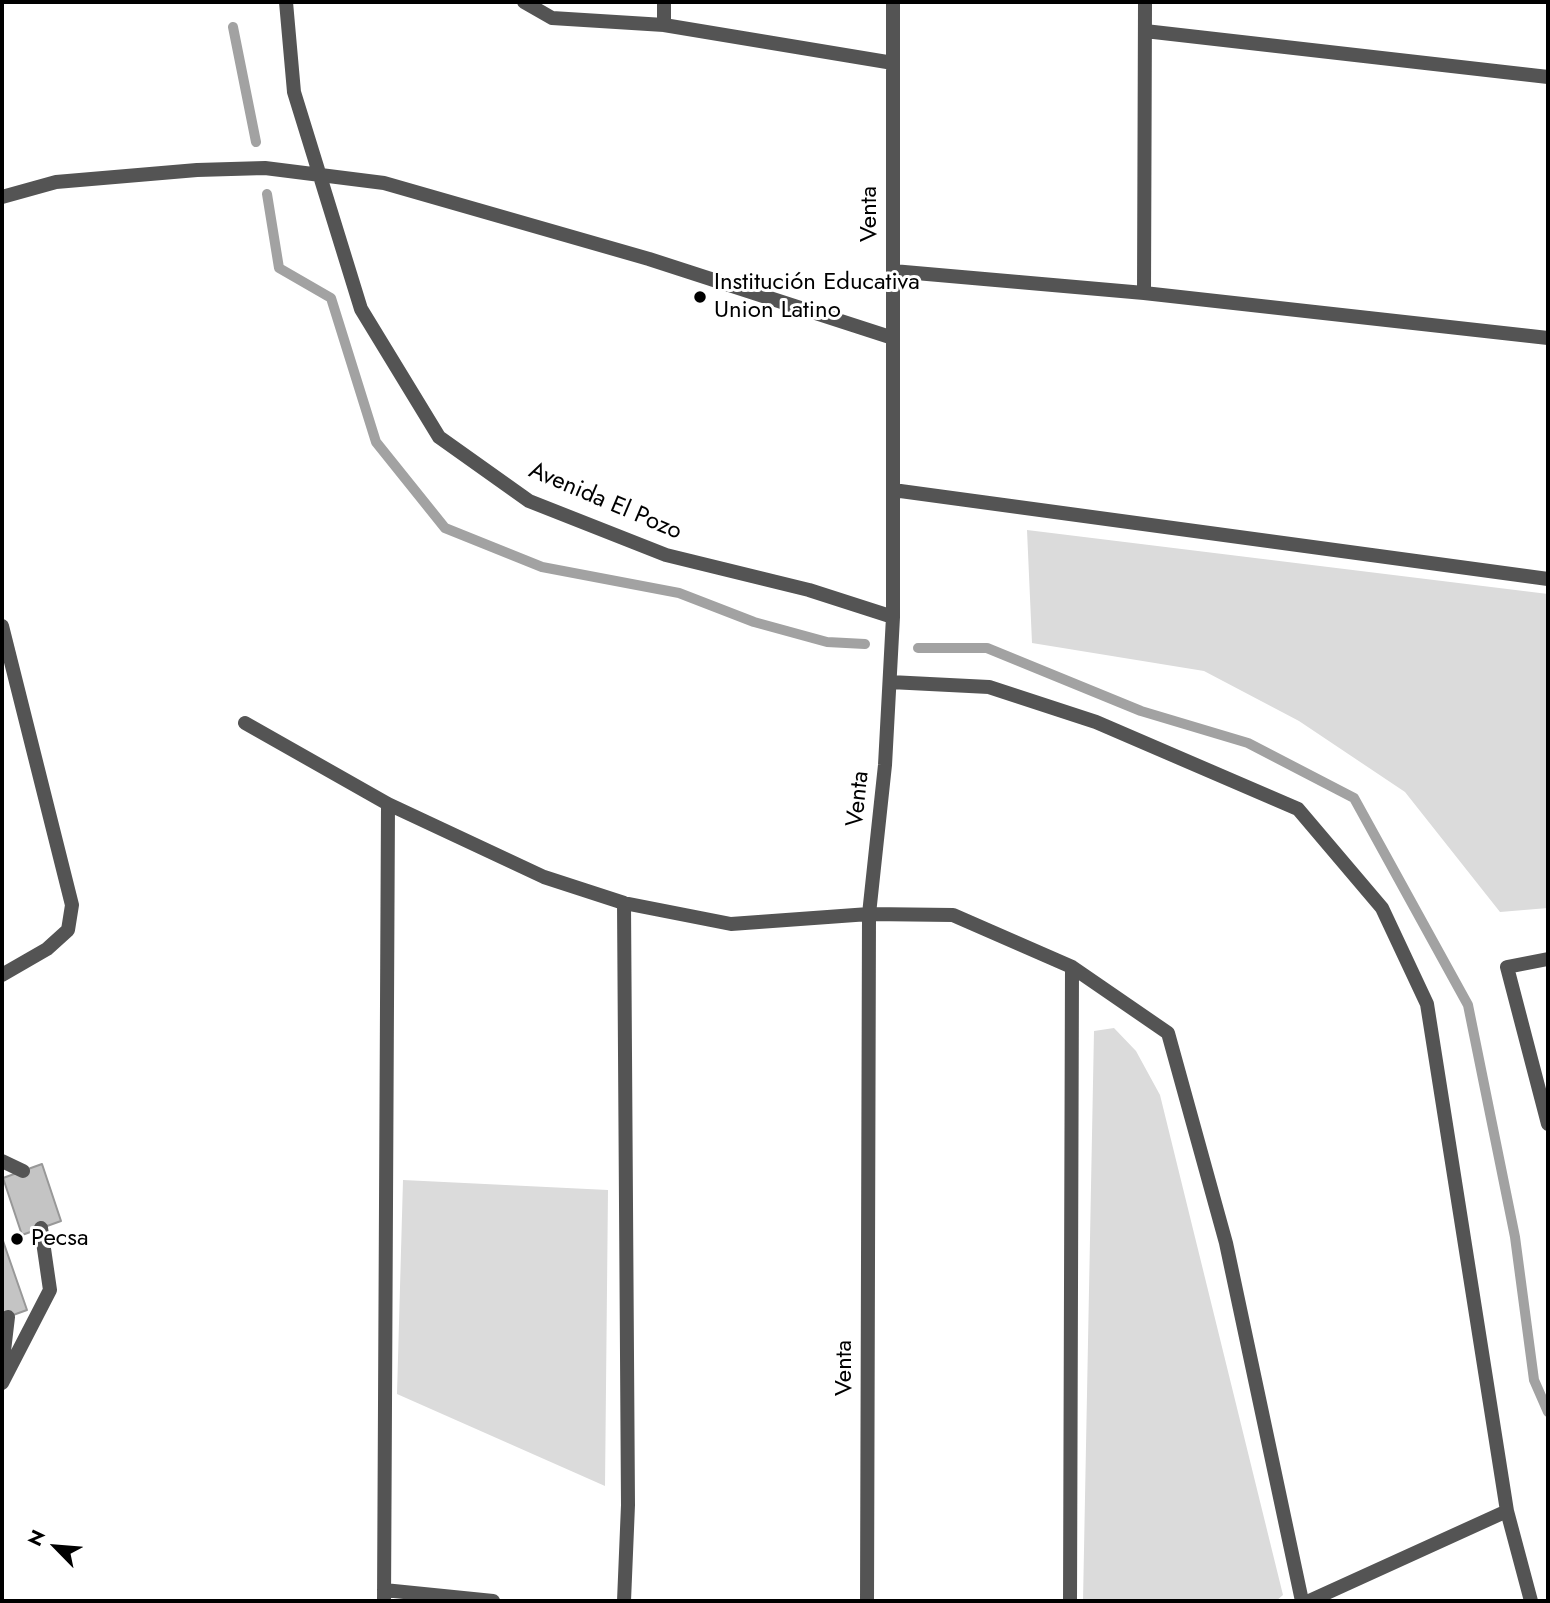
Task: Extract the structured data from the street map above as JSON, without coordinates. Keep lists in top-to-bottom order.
{
  "streets": {
    "street": ["Venta", "Avenida El Pozo"]
  },
  "crossings": [
    ["Venta", "Avenida El Pozo"]
  ],
  "places": ["Institución Educativa Union Latino", "Pecsa"],
  "north": "top left"
}
